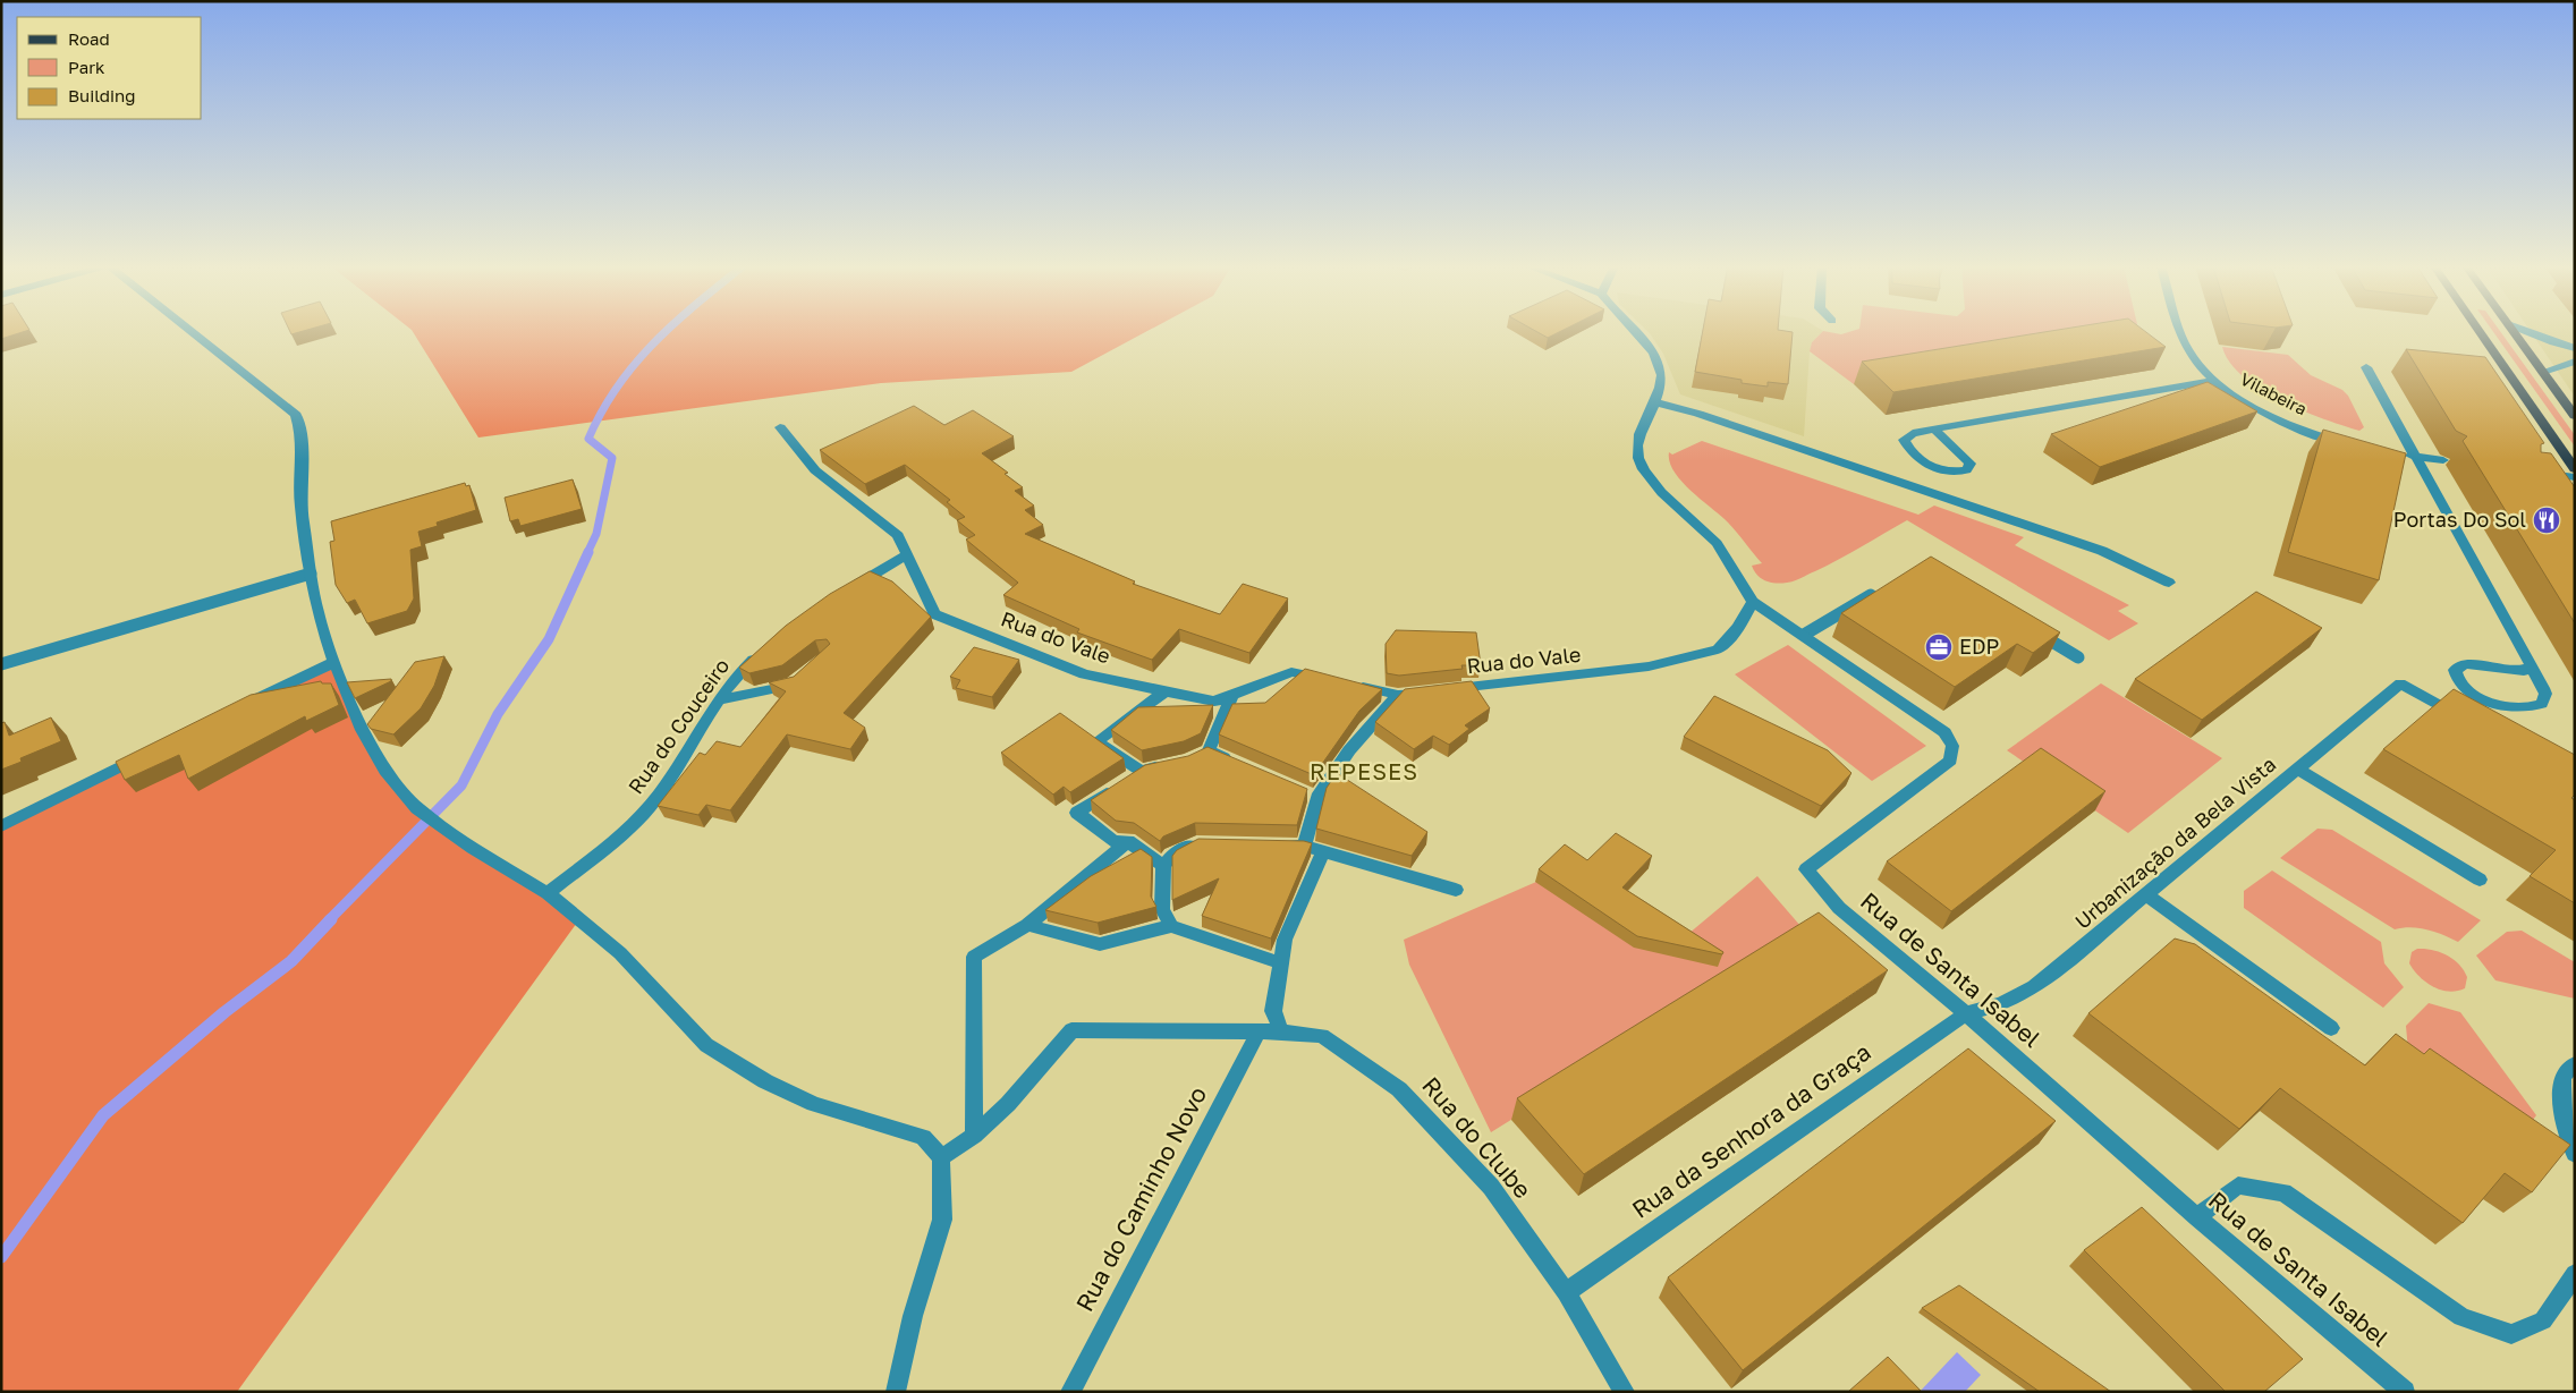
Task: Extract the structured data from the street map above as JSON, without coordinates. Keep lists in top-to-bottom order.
{
  "streets": {
    "street": [
      "Vilabeira",
      "Rua do Vale",
      "Rua do Couceiro",
      "Urbanização da Bela Vista",
      "Rua de Santa Isabel",
      "Rua da Senhora da Graça",
      "Rua do Clube",
      "Rua do Caminho Novo"
    ]
  },
  "crossings": [
    ["Rua do Vale", "Rua de Santa Isabel"],
    ["Urbanização da Bela Vista", "Rua de Santa Isabel"],
    ["Urbanização da Bela Vista", "Rua da Senhora da Graça"],
    ["Rua de Santa Isabel", "Rua da Senhora da Graça"],
    ["Rua da Senhora da Graça", "Rua do Clube"],
    ["Rua do Clube", "Rua do Caminho Novo"]
  ],
  "districts": ["REPESES"],
  "places": {
    "restaurant": ["Portas Do Sol"],
    "office": ["EDP"]
  },
  "legend": ["Road", "Park", "Building"]
}
